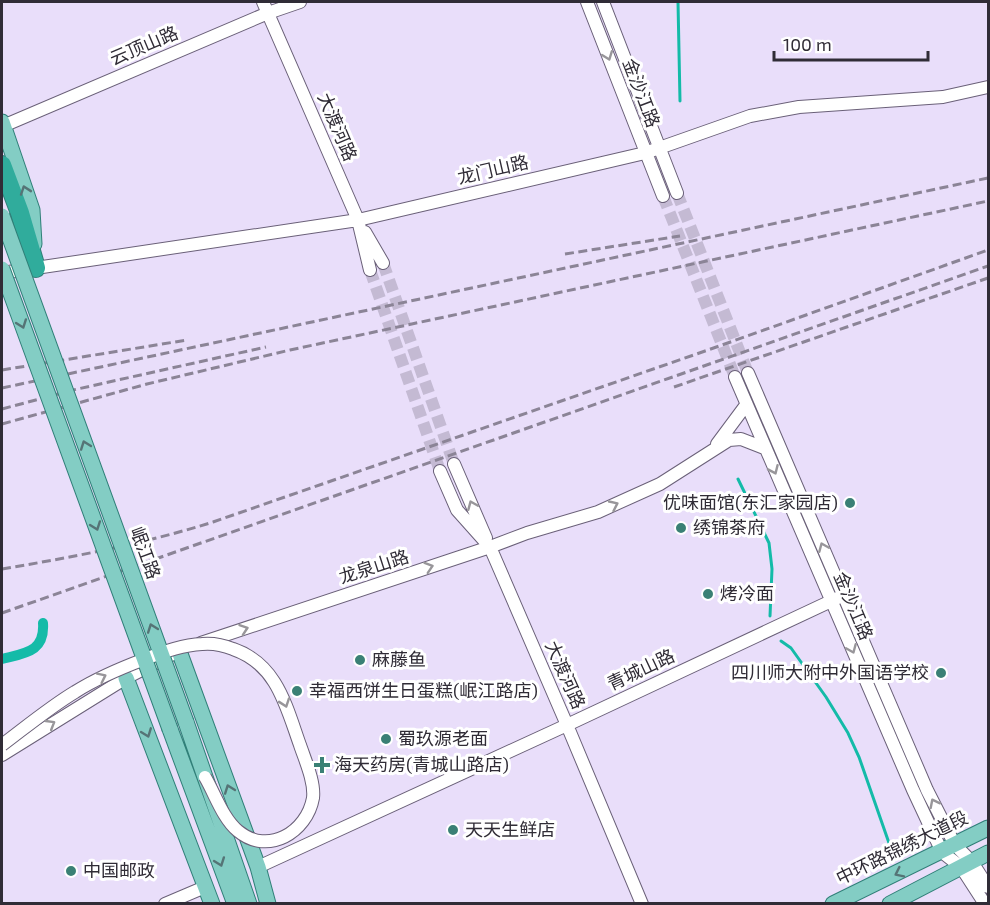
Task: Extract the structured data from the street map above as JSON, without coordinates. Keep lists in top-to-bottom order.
{
  "streets": {
    "main road": ["岷江路", "中环路锦绣大道段"],
    "street": [
      "云顶山路",
      "金沙江路",
      "大渡河路",
      "龙门山路",
      "龙泉山路",
      "青城山路"
    ]
  },
  "crossings": [
    ["云顶山路", "大渡河路"],
    ["金沙江路", "龙门山路"],
    ["金沙江路", "龙泉山路"],
    ["金沙江路", "青城山路"],
    ["金沙江路", "中环路锦绣大道段"],
    ["大渡河路", "龙门山路"],
    ["大渡河路", "龙泉山路"],
    ["大渡河路", "青城山路"],
    ["龙门山路", "岷江路"]
  ],
  "one_way": ["龙泉山路"],
  "places": {
    "other": [
      "优味面馆(东汇家园店)",
      "绣锦茶府",
      "烤冷面",
      "麻藤鱼",
      "四川师大附中外国语学校",
      "幸福西饼生日蛋糕(岷江路店)",
      "蜀玖源老面",
      "天天生鲜店",
      "中国邮政"
    ],
    "health": ["海天药房(青城山路店)"]
  },
  "scale_bar": "100 m"
}
